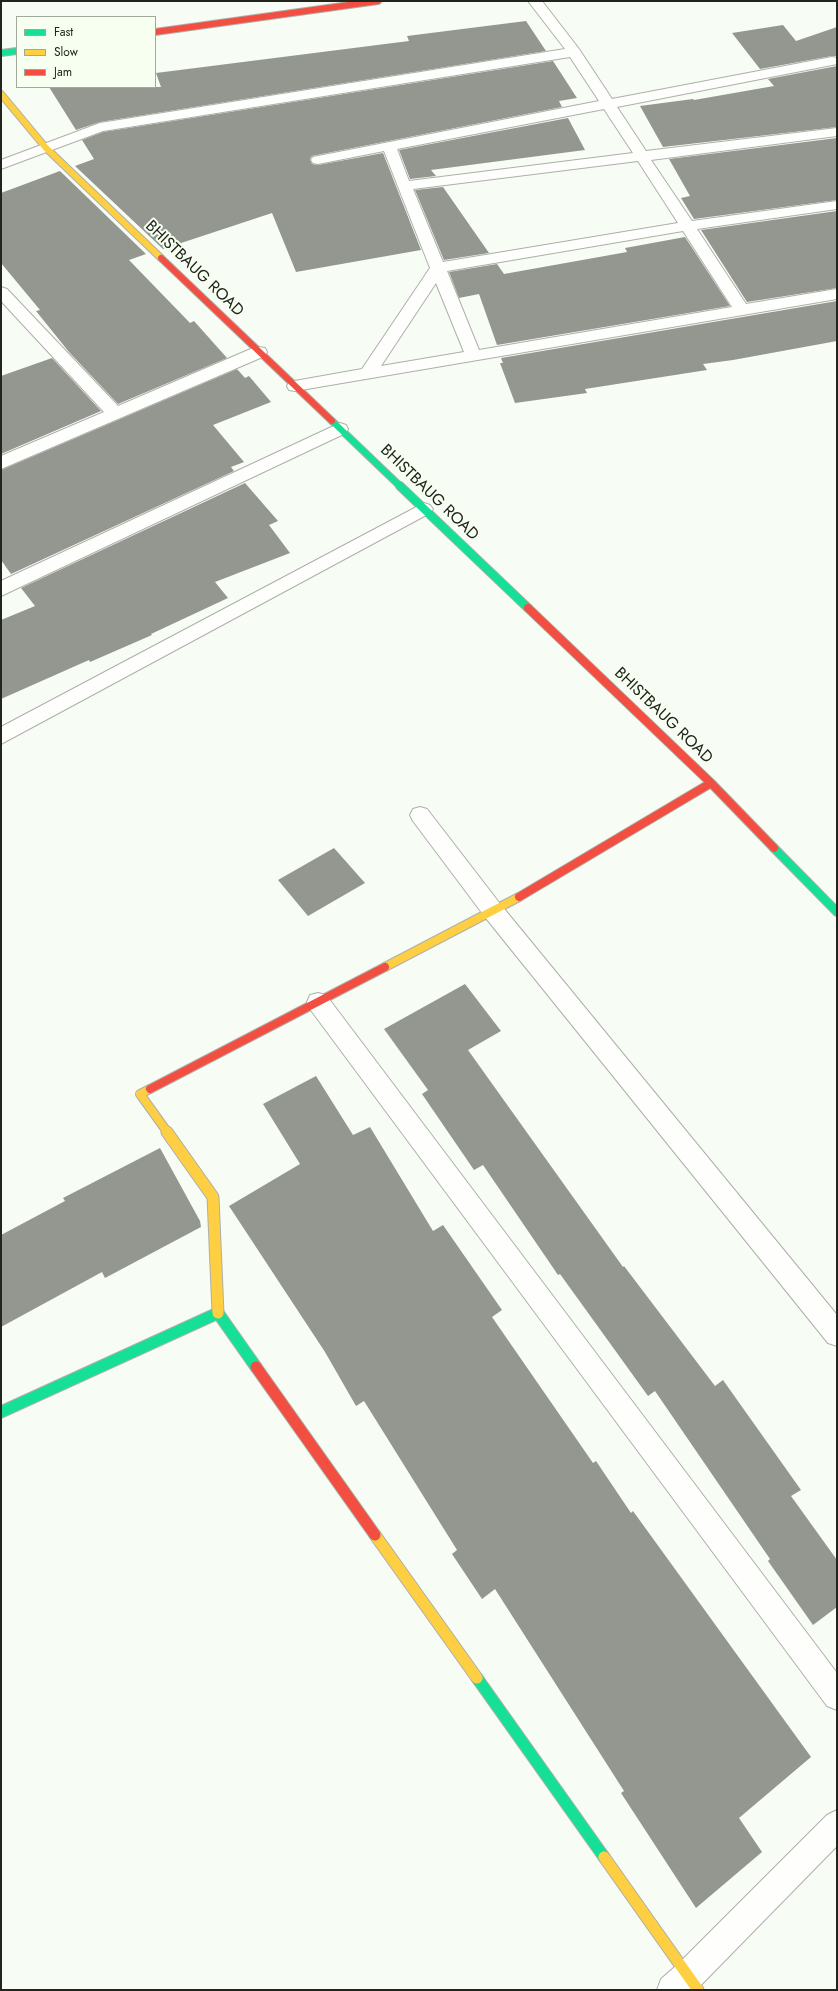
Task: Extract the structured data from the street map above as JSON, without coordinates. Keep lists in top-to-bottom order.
{
  "streets": {
    "street": ["BHISTBAUG ROAD"]
  },
  "legend": ["Fast", "Slow", "Jam"]
}
